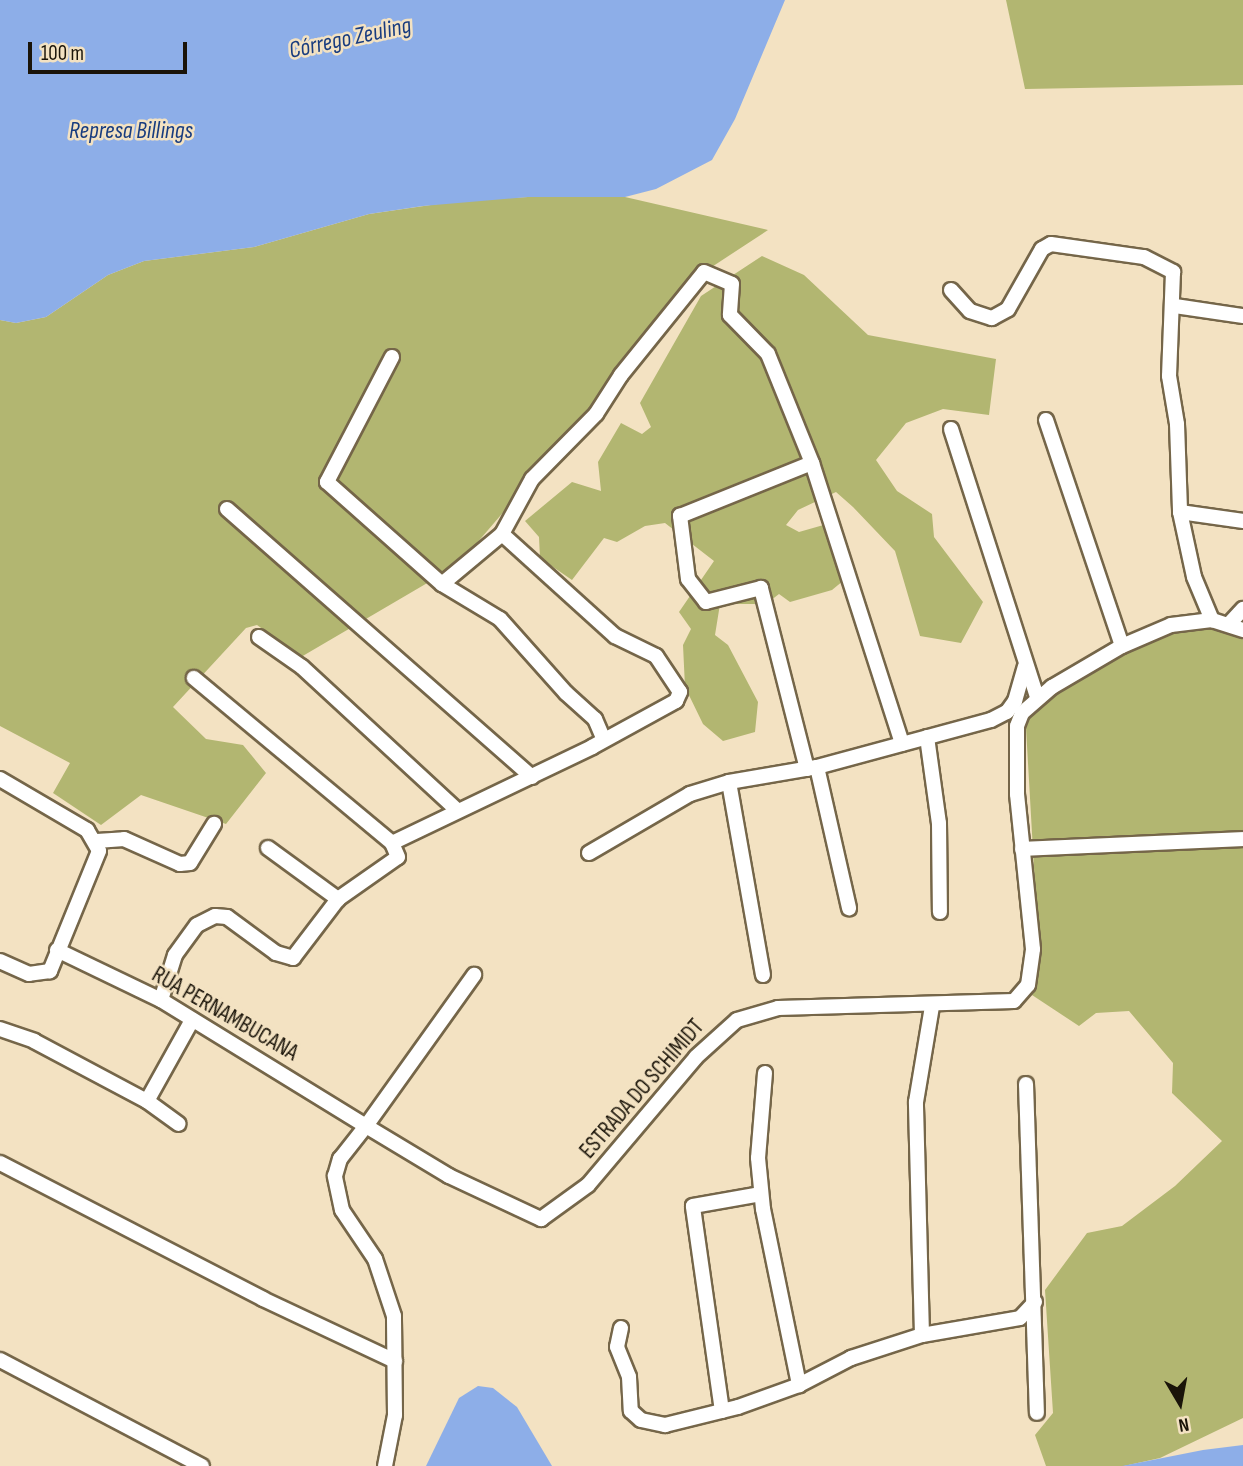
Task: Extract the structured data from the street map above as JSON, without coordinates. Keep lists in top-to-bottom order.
{
  "streets": {
    "street": ["RUA PERNAMBUCANA", "ESTRADA DO SCHIMIDT"]
  },
  "crossings": [
    ["RUA PERNAMBUCANA", "ESTRADA DO SCHIMIDT"]
  ],
  "water": ["Córrego Zeuling", "Represa Billings"],
  "scale_bar": "100 m",
  "north": "bottom"
}
